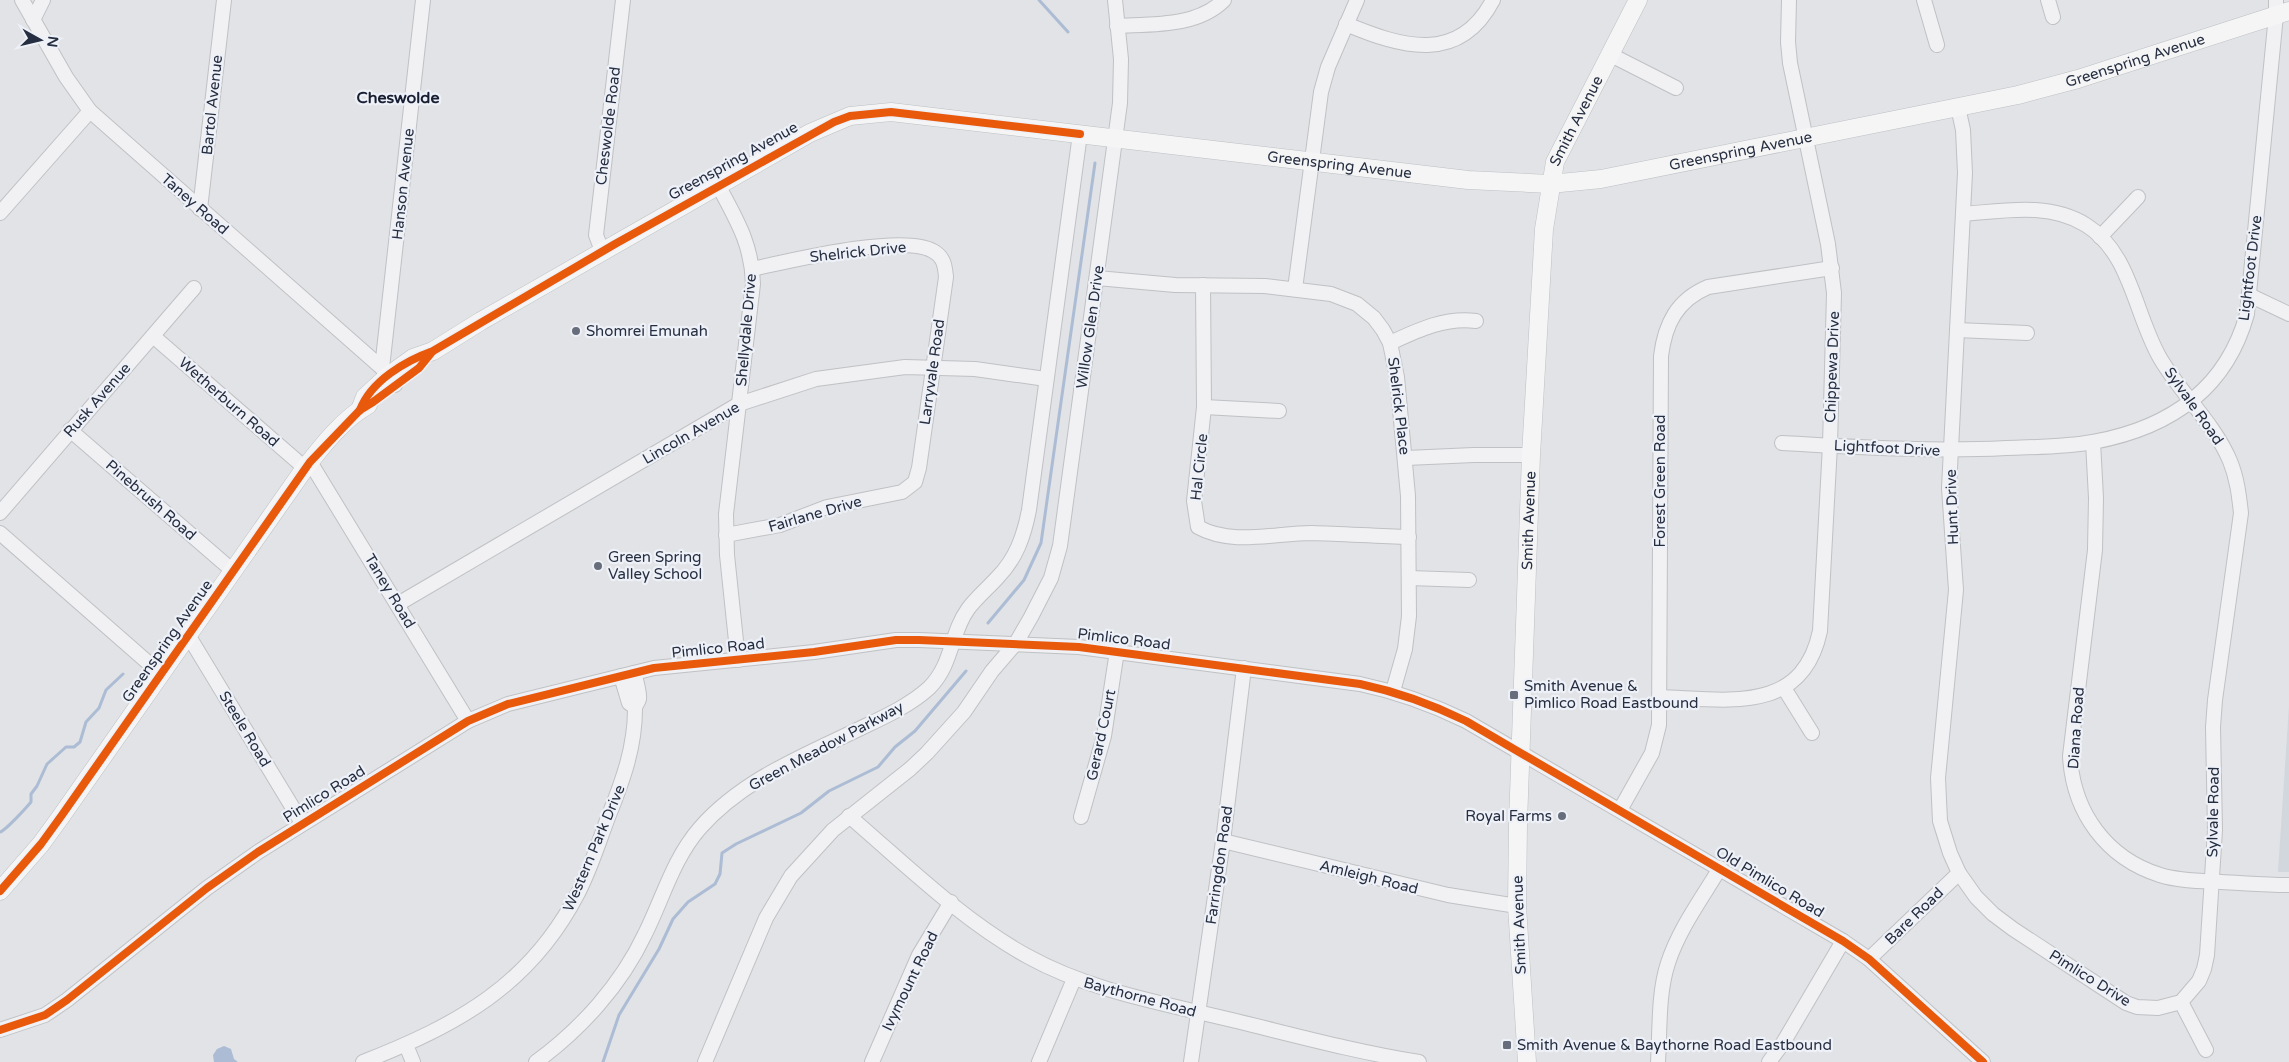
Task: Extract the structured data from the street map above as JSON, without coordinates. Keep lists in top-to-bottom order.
{
  "streets": {
    "main road": ["Greenspring Avenue", "Smith Avenue"],
    "street": [
      "Bartol Avenue",
      "Cheswolde Road",
      "Hanson Avenue",
      "Taney Road",
      "Shelrick Drive",
      "Lightfoot Drive",
      "Willow Glen Drive",
      "Shellydale Drive",
      "Chippewa Drive",
      "Larryvale Road",
      "Rusk Avenue",
      "Wetherburn Road",
      "Shelrick Place",
      "Sylvale Road",
      "Lincoln Avenue",
      "Hal Circle",
      "Forest Green Road",
      "Pinebrush Road",
      "Hunt Drive",
      "Fairlane Drive",
      "Pimlico Road",
      "Diana Road",
      "Steele Road",
      "Gerard Court",
      "Green Meadow Parkway",
      "Western Park Drive",
      "Farringdon Road",
      "Amleigh Road",
      "Old Pimlico Road",
      "Bare Road",
      "Pimlico Drive",
      "Ivymount Road",
      "Baythorne Road"
    ]
  },
  "crossings": [
    ["Greenspring Avenue", "Smith Avenue"],
    ["Greenspring Avenue", "Cheswolde Road"],
    ["Greenspring Avenue", "Hanson Avenue"],
    ["Greenspring Avenue", "Taney Road"],
    ["Greenspring Avenue", "Lightfoot Drive"],
    ["Greenspring Avenue", "Willow Glen Drive"],
    ["Greenspring Avenue", "Shellydale Drive"],
    ["Greenspring Avenue", "Chippewa Drive"],
    ["Greenspring Avenue", "Wetherburn Road"],
    ["Greenspring Avenue", "Pinebrush Road"],
    ["Greenspring Avenue", "Hunt Drive"],
    ["Greenspring Avenue", "Steele Road"],
    ["Bartol Avenue", "Taney Road"],
    ["Smith Avenue", "Pimlico Road"],
    ["Smith Avenue", "Amleigh Road"],
    ["Smith Avenue", "Old Pimlico Road"],
    ["Hanson Avenue", "Taney Road"],
    ["Taney Road", "Wetherburn Road"],
    ["Taney Road", "Lincoln Avenue"],
    ["Taney Road", "Pimlico Road"],
    ["Shelrick Drive", "Shellydale Drive"],
    ["Shelrick Drive", "Larryvale Road"],
    ["Lightfoot Drive", "Chippewa Drive"],
    ["Lightfoot Drive", "Sylvale Road"],
    ["Lightfoot Drive", "Hunt Drive"],
    ["Lightfoot Drive", "Diana Road"],
    ["Willow Glen Drive", "Shelrick Place"],
    ["Willow Glen Drive", "Pimlico Road"],
    ["Shellydale Drive", "Lincoln Avenue"],
    ["Shellydale Drive", "Fairlane Drive"],
    ["Shellydale Drive", "Pimlico Road"],
    ["Chippewa Drive", "Forest Green Road"],
    ["Larryvale Road", "Lincoln Avenue"],
    ["Larryvale Road", "Fairlane Drive"],
    ["Rusk Avenue", "Wetherburn Road"],
    ["Rusk Avenue", "Pinebrush Road"],
    ["Shelrick Place", "Hal Circle"],
    ["Shelrick Place", "Pimlico Road"],
    ["Sylvale Road", "Hunt Drive"],
    ["Sylvale Road", "Diana Road"],
    ["Forest Green Road", "Old Pimlico Road"],
    ["Hunt Drive", "Bare Road"],
    ["Hunt Drive", "Pimlico Drive"],
    ["Pimlico Road", "Steele Road"],
    ["Pimlico Road", "Gerard Court"],
    ["Pimlico Road", "Green Meadow Parkway"],
    ["Pimlico Road", "Western Park Drive"],
    ["Pimlico Road", "Farringdon Road"],
    ["Pimlico Road", "Old Pimlico Road"],
    ["Farringdon Road", "Amleigh Road"],
    ["Farringdon Road", "Baythorne Road"],
    ["Old Pimlico Road", "Bare Road"],
    ["Bare Road", "Pimlico Drive"],
    ["Ivymount Road", "Baythorne Road"]
  ],
  "districts": ["Cheswolde"],
  "places": {
    "other": ["Shomrei Emunah", "Green Spring Valley School", "Royal Farms"],
    "transit": ["Smith Avenue & Pimlico Road Eastbound", "Smith Avenue & Baythorne Road Eastbound"]
  },
  "north": "right"
}
